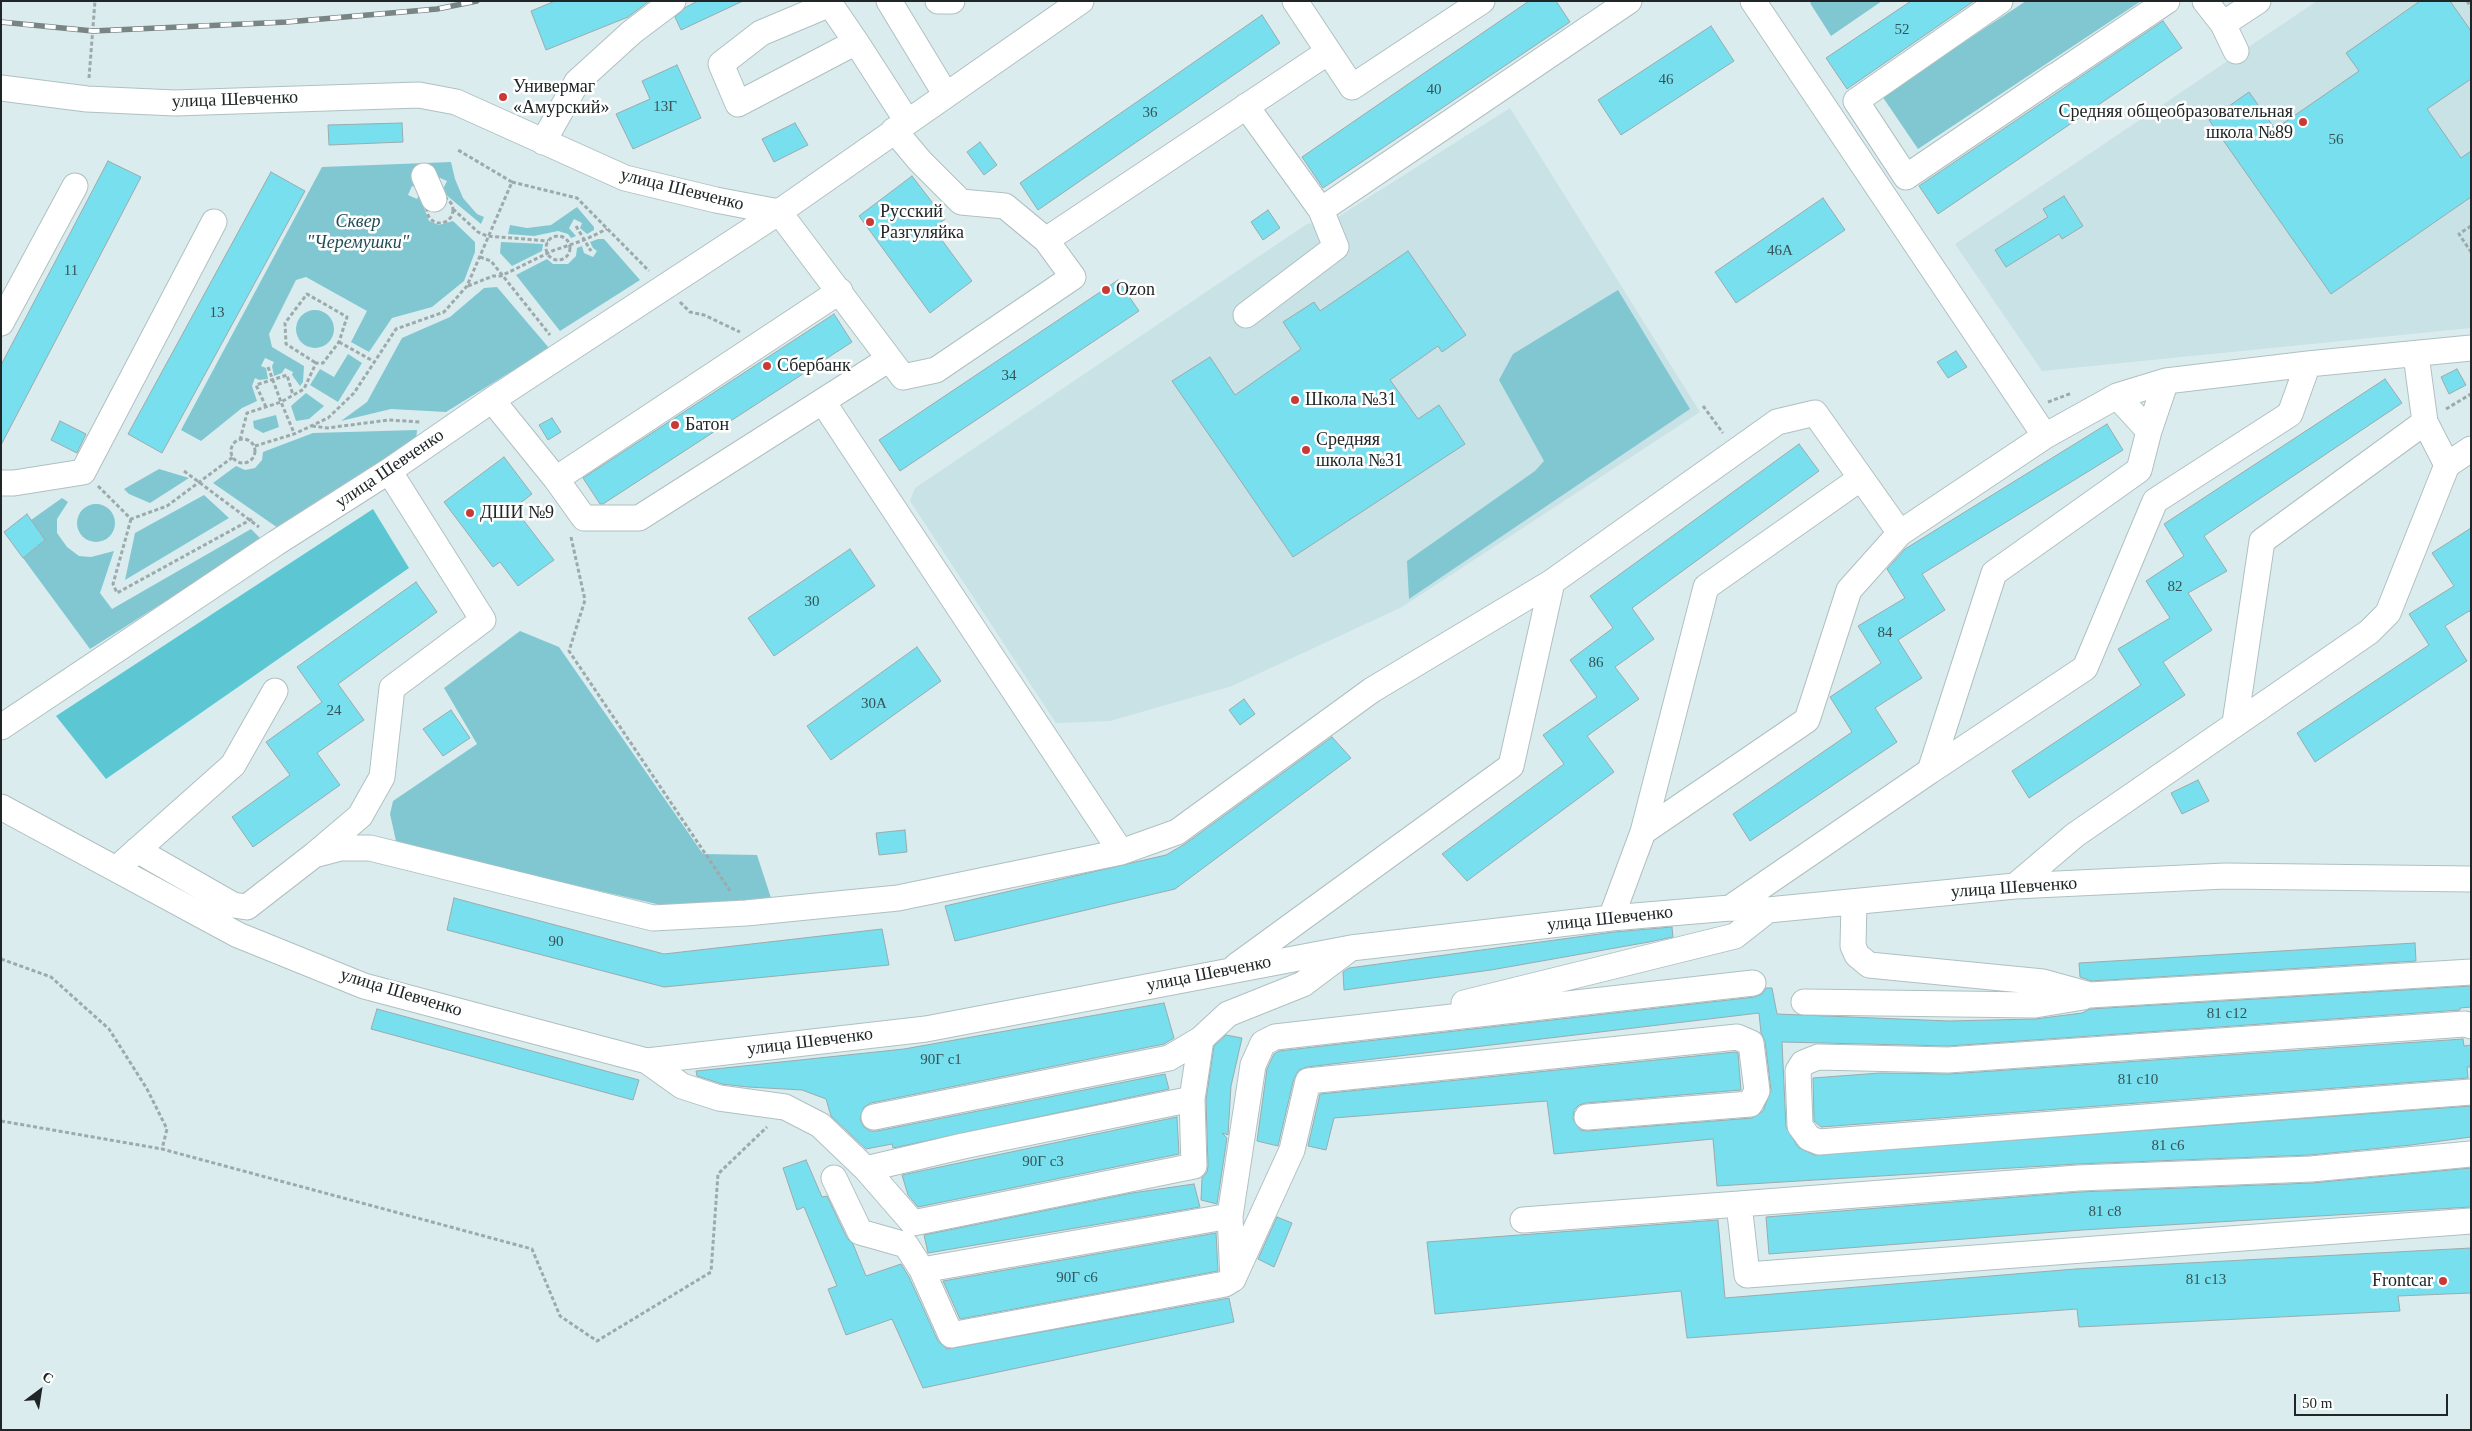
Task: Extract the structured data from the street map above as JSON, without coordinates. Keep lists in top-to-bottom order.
{
  "streets": {
    "street": ["улица Шевченко"]
  },
  "parks": ["Сквер \"Черемушки\""],
  "places": [
    "Универмаг «Амурский»",
    "Средняя общеобразовательная школа №89",
    "Русский Разгуляйка",
    "Ozon",
    "Сбербанк",
    "Школа №31",
    "Батон",
    "Средняя школа №31",
    "ДШИ №9",
    "Frontcar"
  ],
  "house_numbers": [
    "52",
    "46",
    "40",
    "13Г",
    "36",
    "56",
    "46А",
    "11",
    "13",
    "34",
    "82",
    "30",
    "84",
    "86",
    "30А",
    "24",
    "90",
    "81 с12",
    "90Г с1",
    "81 с10",
    "81 с6",
    "90Г с3",
    "81 с8",
    "90Г с6",
    "81 с13"
  ],
  "scale_bar": "50 m",
  "north": "top right"
}
